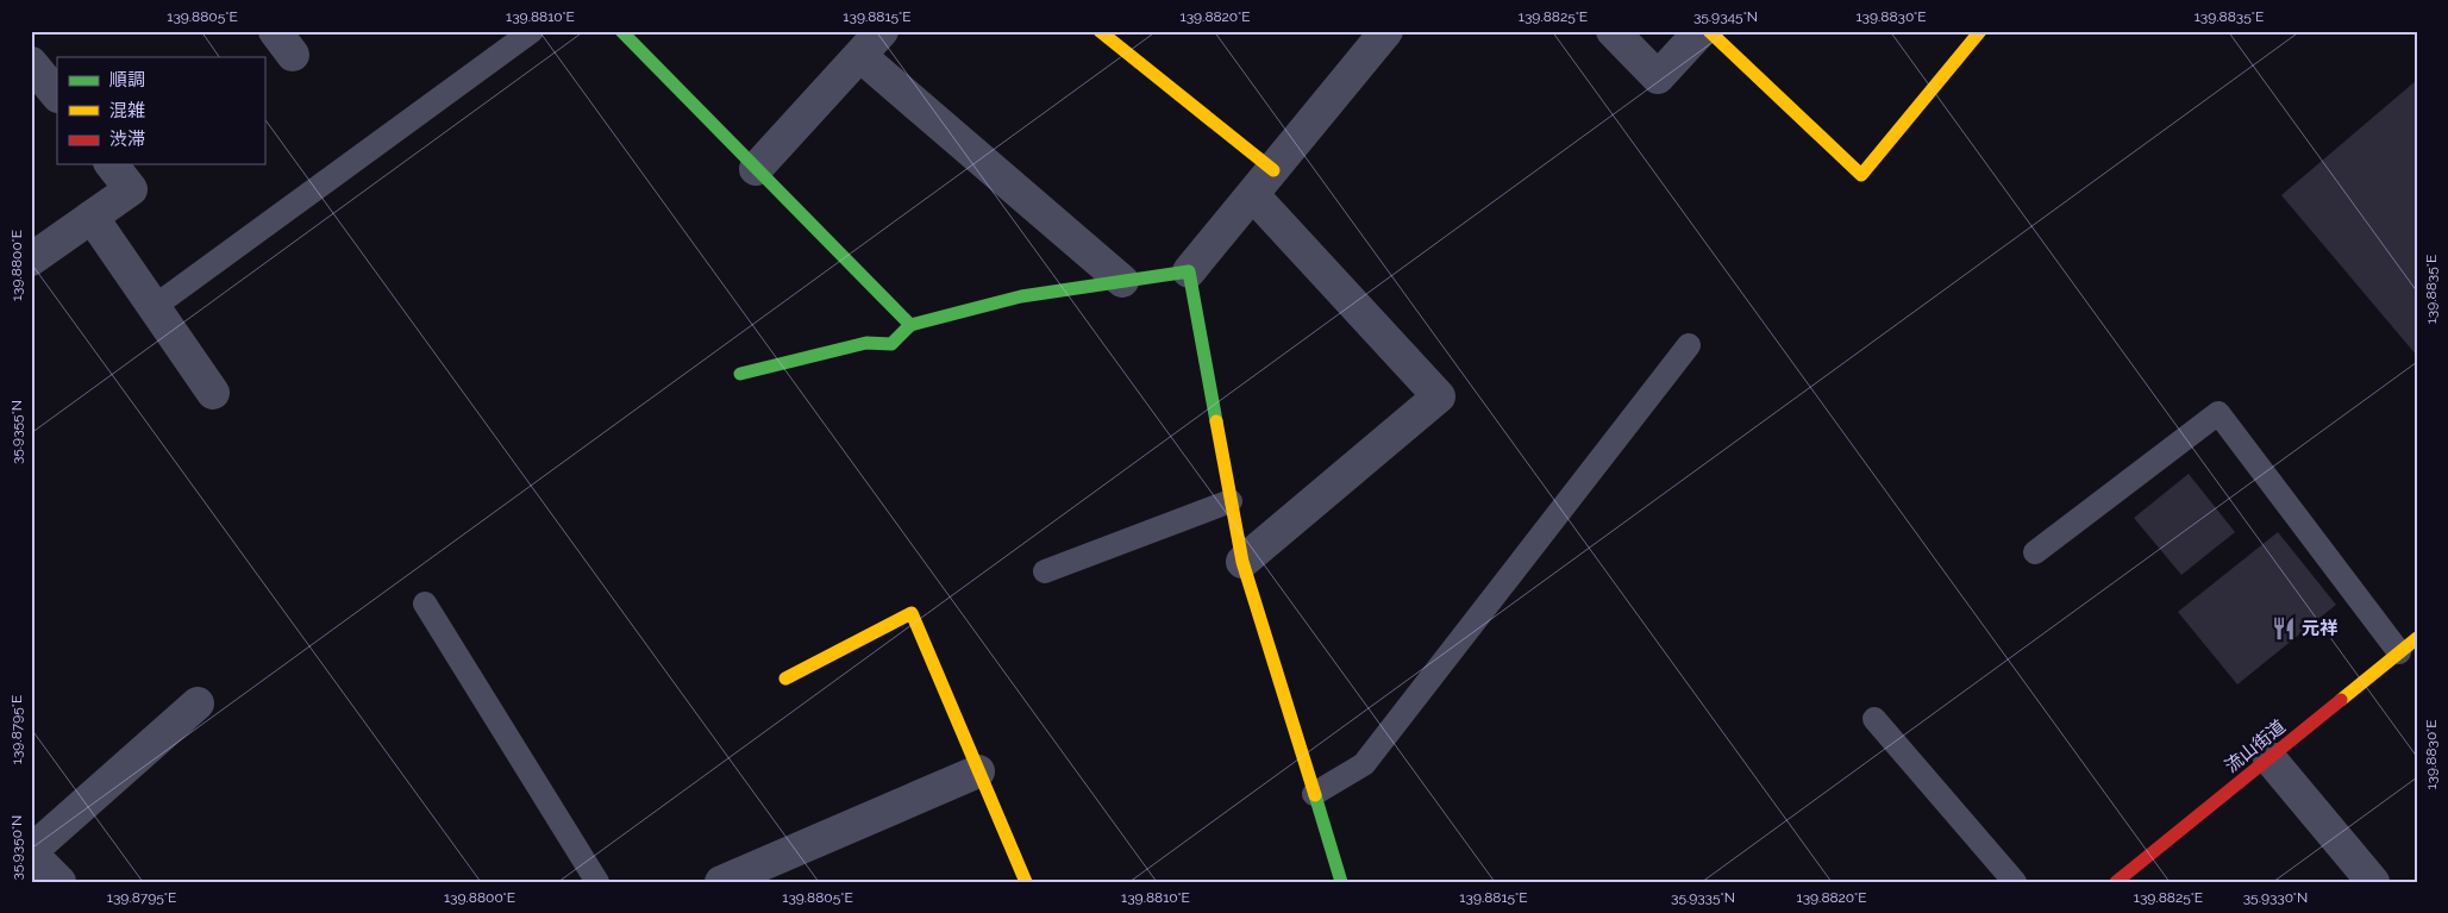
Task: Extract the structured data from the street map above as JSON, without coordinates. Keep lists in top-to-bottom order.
{
  "streets": {
    "street": ["流山街道"]
  },
  "places": {
    "restaurant": ["元祥"]
  },
  "legend": ["順調", "混雑", "渋滞"],
  "coordinates": [
    "139.8805°E",
    "139.8810°E",
    "139.8815°E",
    "139.8820°E",
    "139.8825°E",
    "35.9345°N",
    "139.8830°E",
    "139.8835°E",
    "139.8800°E",
    "35.9355°N",
    "139.8795°E",
    "35.9350°N",
    "35.9335°N",
    "35.9330°N"
  ]
}
